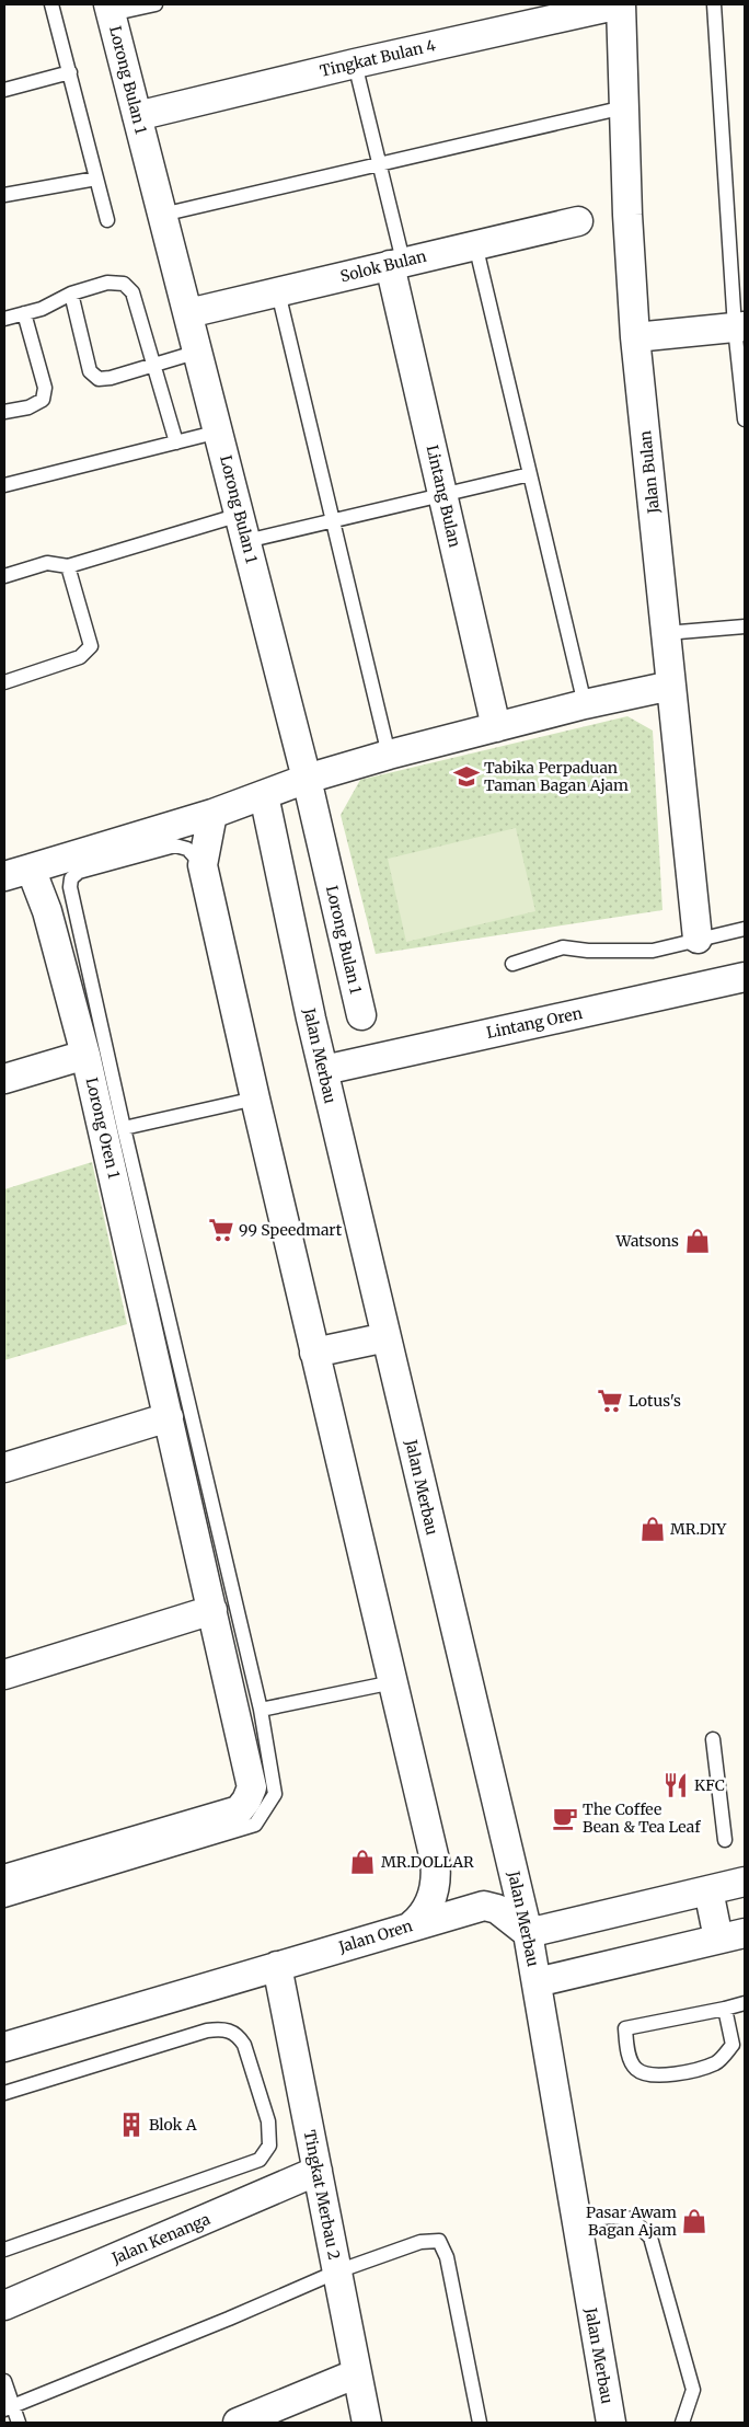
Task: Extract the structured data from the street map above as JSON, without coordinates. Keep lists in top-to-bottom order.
{
  "streets": {
    "street": [
      "Tingkat Bulan 4",
      "Lorong Bulan 1",
      "Solok Bulan",
      "Jalan Bulan",
      "Lintang Bulan",
      "Lintang Oren",
      "Jalan Merbau",
      "Lorong Oren 1",
      "Jalan Oren",
      "Tingkat Merbau 2",
      "Jalan Kenanga"
    ]
  },
  "crossings": [
    ["Tingkat Bulan 4", "Lorong Bulan 1"],
    ["Tingkat Bulan 4", "Jalan Bulan"],
    ["Lorong Bulan 1", "Solok Bulan"],
    ["Solok Bulan", "Lintang Bulan"],
    ["Lintang Oren", "Jalan Merbau"],
    ["Jalan Merbau", "Jalan Oren"],
    ["Jalan Oren", "Tingkat Merbau 2"],
    ["Tingkat Merbau 2", "Jalan Kenanga"]
  ],
  "places": {
    "school or university": ["Tabika Perpaduan Taman Bagan Ajam"],
    "supermarket": ["99 Speedmart", "Lotus's"],
    "shop": [
      "Watsons",
      "MR.DIY",
      "MR.DOLLAR",
      "Pasar Awam Bagan Ajam"
    ],
    "restaurant": ["KFC"],
    "cafe": ["The Coffee Bean & Tea Leaf"],
    "building": ["Blok A"]
  }
}
